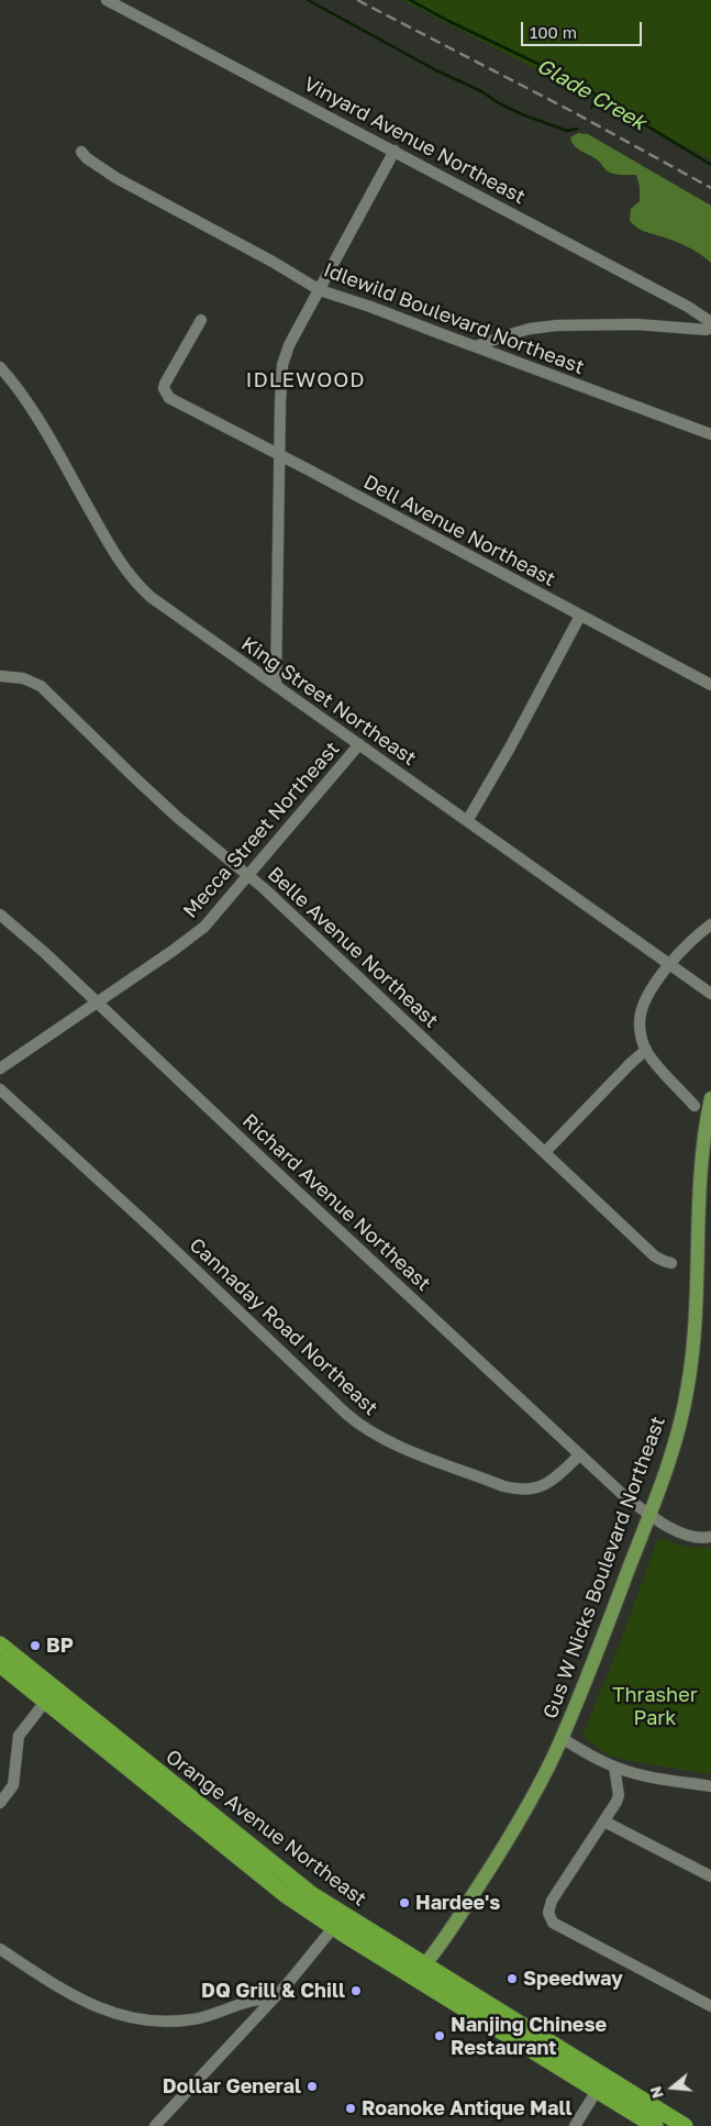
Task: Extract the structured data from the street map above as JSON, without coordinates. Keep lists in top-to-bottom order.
{
  "streets": {
    "highway": ["Orange Avenue Northeast"],
    "main road": ["Gus W Nicks Boulevard Northeast"],
    "street": [
      "Vinyard Avenue Northeast",
      "Idlewild Boulevard Northeast",
      "Dell Avenue Northeast",
      "King Street Northeast",
      "Mecca Street Northeast",
      "Belle Avenue Northeast",
      "Richard Avenue Northeast",
      "Cannaday Road Northeast"
    ]
  },
  "crossings": [
    ["King Street Northeast", "Mecca Street Northeast"],
    ["Mecca Street Northeast", "Belle Avenue Northeast"],
    ["Mecca Street Northeast", "Richard Avenue Northeast"],
    ["Richard Avenue Northeast", "Cannaday Road Northeast"],
    ["Richard Avenue Northeast", "Gus W Nicks Boulevard Northeast"],
    ["Gus W Nicks Boulevard Northeast", "Orange Avenue Northeast"]
  ],
  "districts": ["IDLEWOOD"],
  "water": ["Glade Creek"],
  "parks": ["Thrasher Park"],
  "places": [
    "BP",
    "Hardee's",
    "Speedway",
    "DQ Grill & Chill",
    "Nanjing Chinese Restaurant",
    "Dollar General",
    "Roanoke Antique Mall"
  ],
  "scale_bar": "100 m",
  "north": "left"
}
